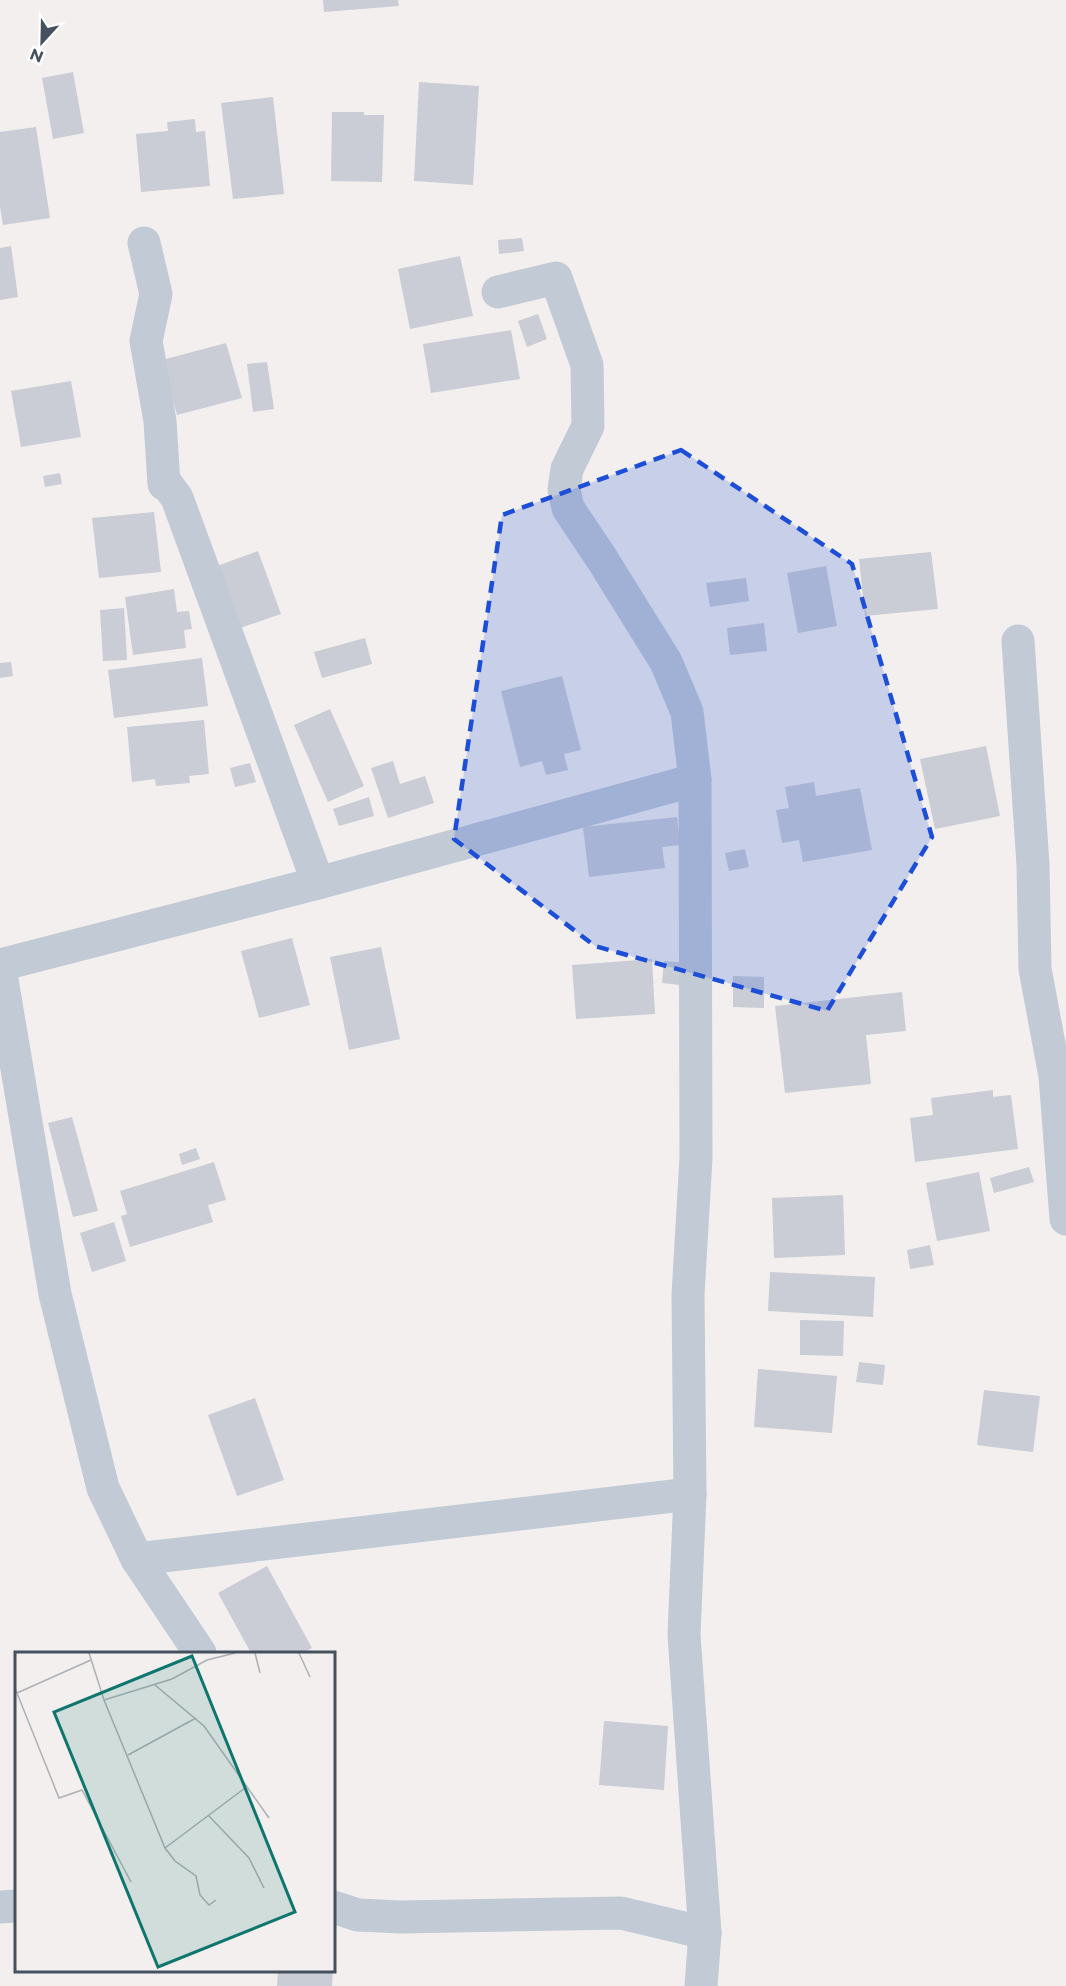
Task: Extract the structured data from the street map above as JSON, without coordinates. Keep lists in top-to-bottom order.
{
  "north": "bottom"
}
